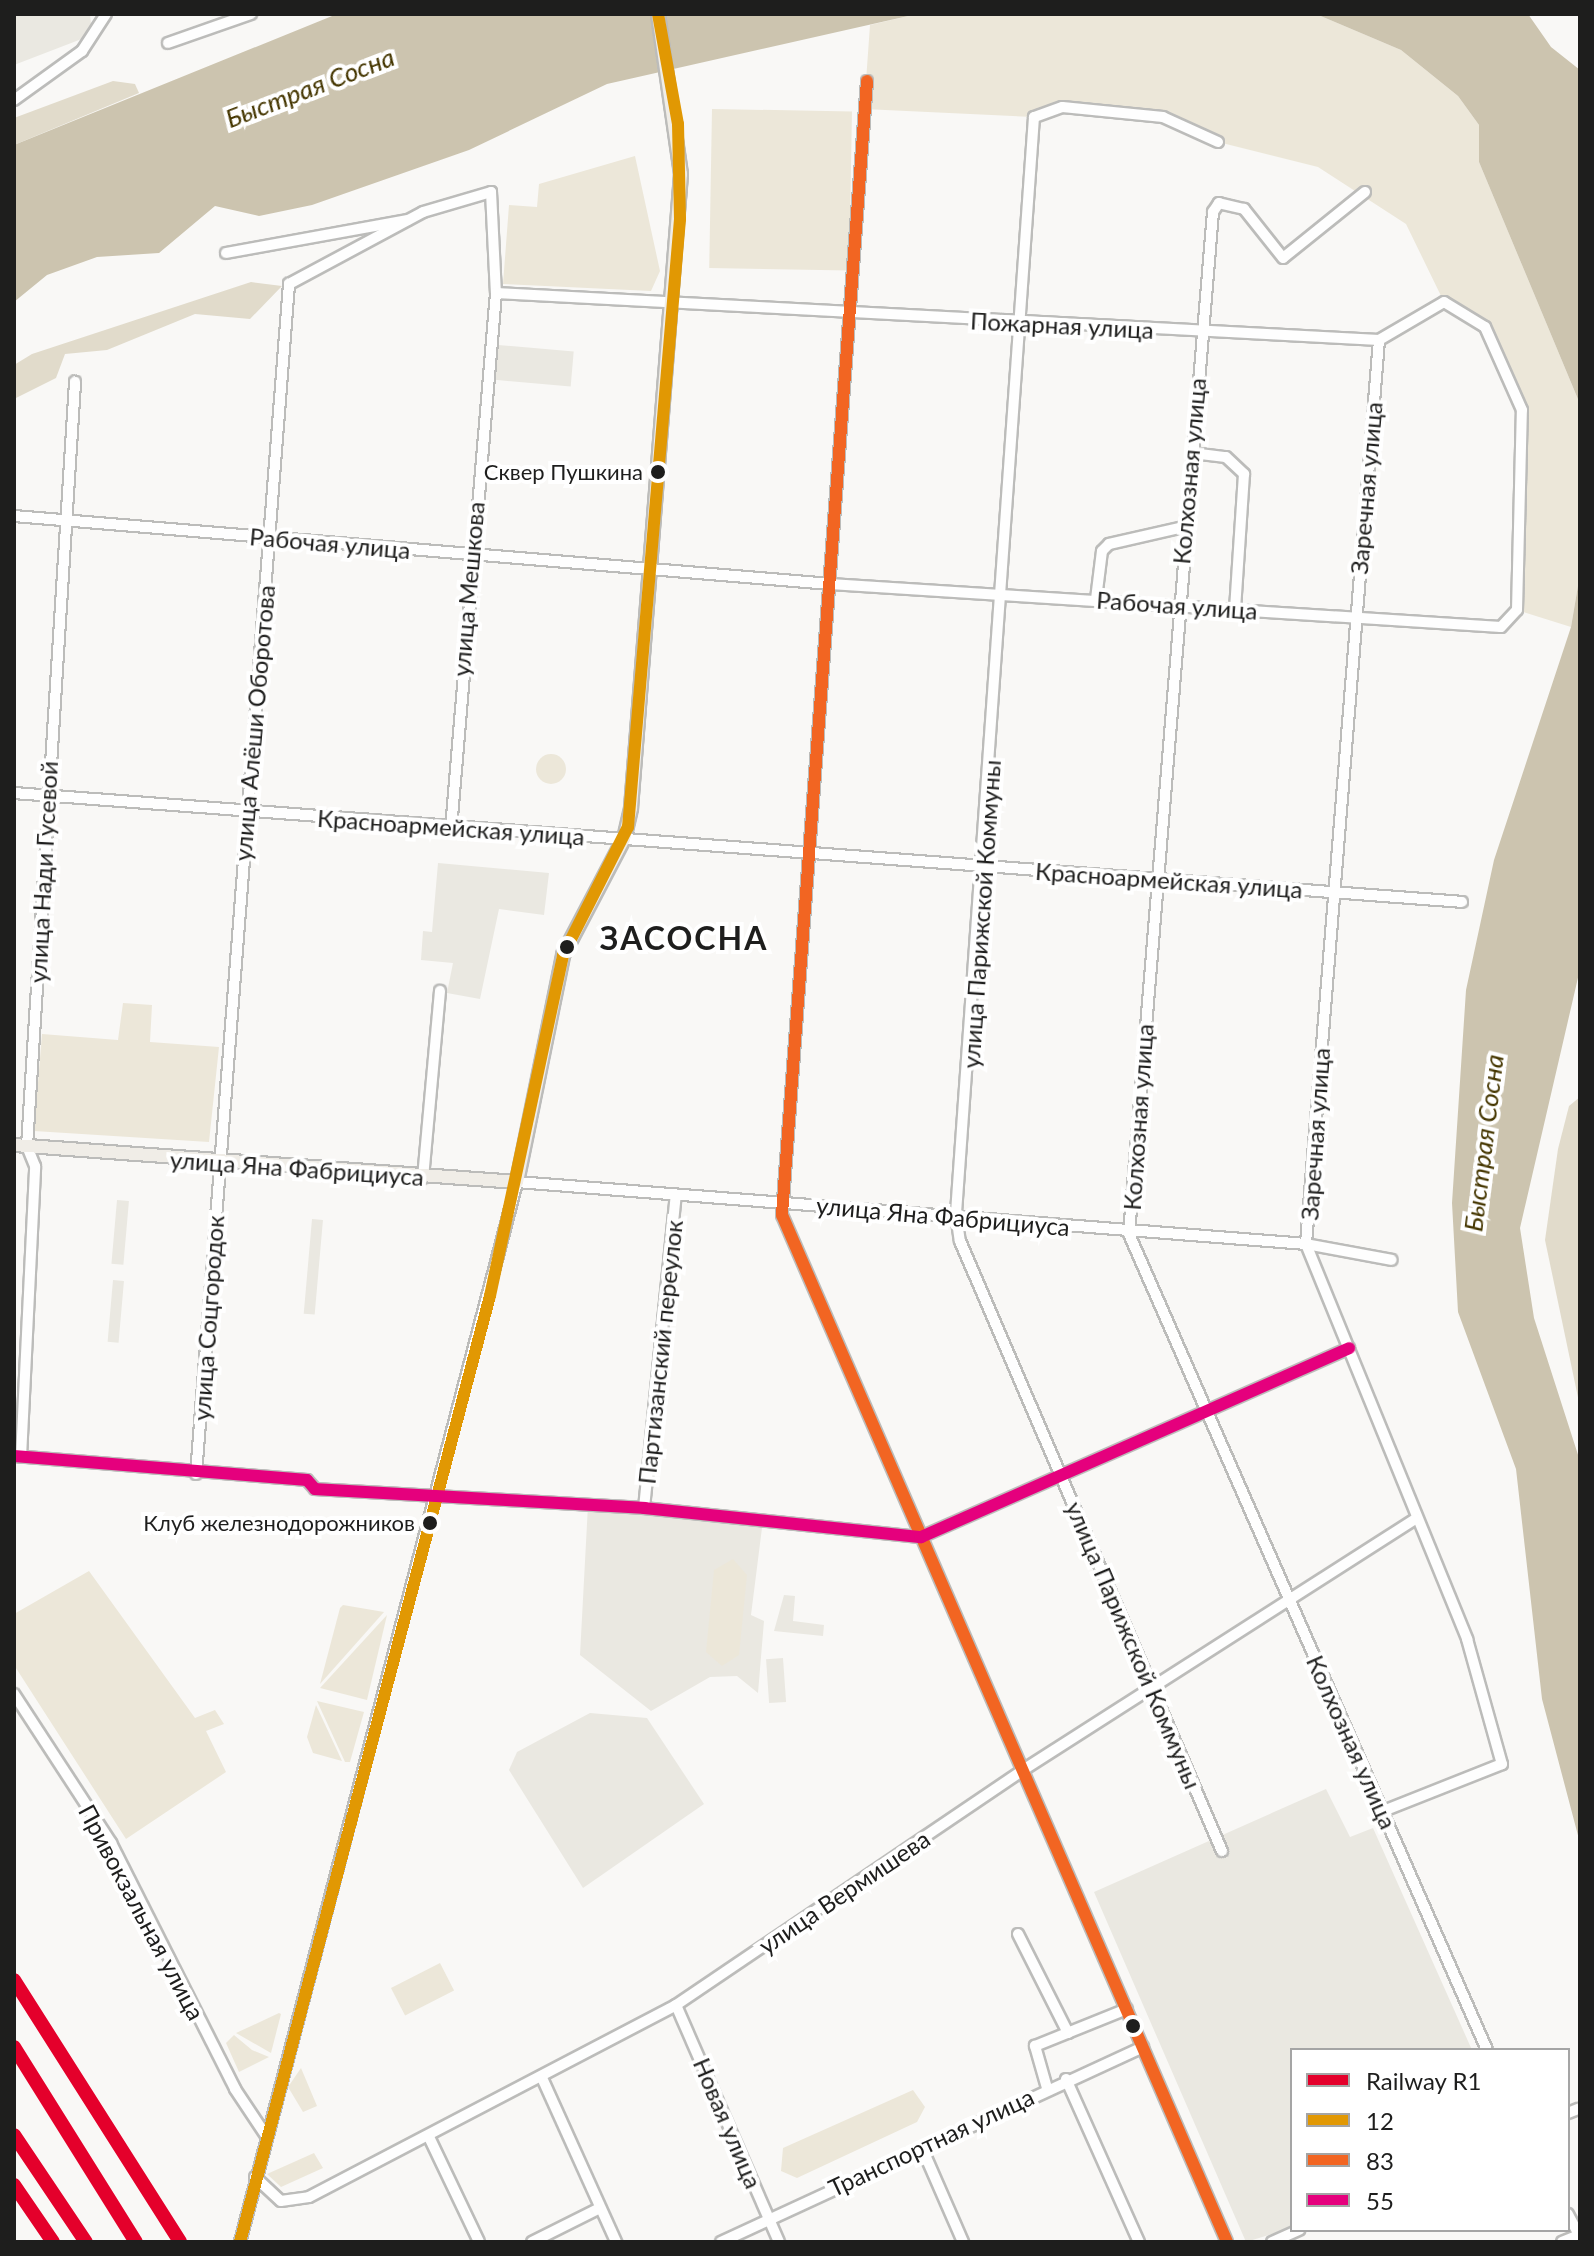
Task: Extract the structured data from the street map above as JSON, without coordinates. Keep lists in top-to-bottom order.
{
  "streets": {
    "main road": ["улица Яна Фабрициуса"],
    "street": [
      "Пожарная улица",
      "Колхозная улица",
      "Заречная улица",
      "Рабочая улица",
      "улица Мешкова",
      "улица Алёши Оборотова",
      "Красноармейская улица",
      "улица Нади Гусевой",
      "улица Парижской Коммуны",
      "улица Соцгородок",
      "Партизанский переулок",
      "улица Вермишева",
      "Привокзальная улица",
      "Новая улица",
      "Транспортная улица"
    ]
  },
  "crossings": [
    ["Пожарная улица", "Колхозная улица"],
    ["Пожарная улица", "Заречная улица"],
    ["Пожарная улица", "Рабочая улица"],
    ["Пожарная улица", "улица Мешкова"],
    ["Пожарная улица", "улица Парижской Коммуны"],
    ["Колхозная улица", "Заречная улица"],
    ["Колхозная улица", "Рабочая улица"],
    ["Колхозная улица", "Красноармейская улица"],
    ["Колхозная улица", "улица Яна Фабрициуса"],
    ["Колхозная улица", "улица Вермишева"],
    ["Заречная улица", "Рабочая улица"],
    ["Заречная улица", "Красноармейская улица"],
    ["Заречная улица", "улица Яна Фабрициуса"],
    ["Заречная улица", "улица Вермишева"],
    ["Рабочая улица", "улица Мешкова"],
    ["Рабочая улица", "улица Алёши Оборотова"],
    ["Рабочая улица", "улица Нади Гусевой"],
    ["Рабочая улица", "улица Парижской Коммуны"],
    ["улица Мешкова", "улица Алёши Оборотова"],
    ["улица Мешкова", "Красноармейская улица"],
    ["улица Алёши Оборотова", "Красноармейская улица"],
    ["улица Алёши Оборотова", "улица Яна Фабрициуса"],
    ["улица Алёши Оборотова", "улица Соцгородок"],
    ["Красноармейская улица", "улица Нади Гусевой"],
    ["Красноармейская улица", "улица Парижской Коммуны"],
    ["улица Нади Гусевой", "улица Яна Фабрициуса"],
    ["улица Парижской Коммуны", "улица Яна Фабрициуса"],
    ["улица Парижской Коммуны", "улица Вермишева"],
    ["улица Яна Фабрициуса", "улица Соцгородок"],
    ["улица Яна Фабрициуса", "Партизанский переулок"],
    ["улица Вермишева", "Новая улица"],
    ["Новая улица", "Транспортная улица"]
  ],
  "districts": ["ЗАСОСНА"],
  "water": ["Быстрая Сосна"],
  "places": ["Сквер Пушкина", "Клуб железнодорожников"],
  "lines": [
    "transit line 12",
    "transit line 83",
    "transit line 55",
    "rail line R1"
  ],
  "legend": [
    "Railway R1",
    "12",
    "83",
    "55"
  ]
}
